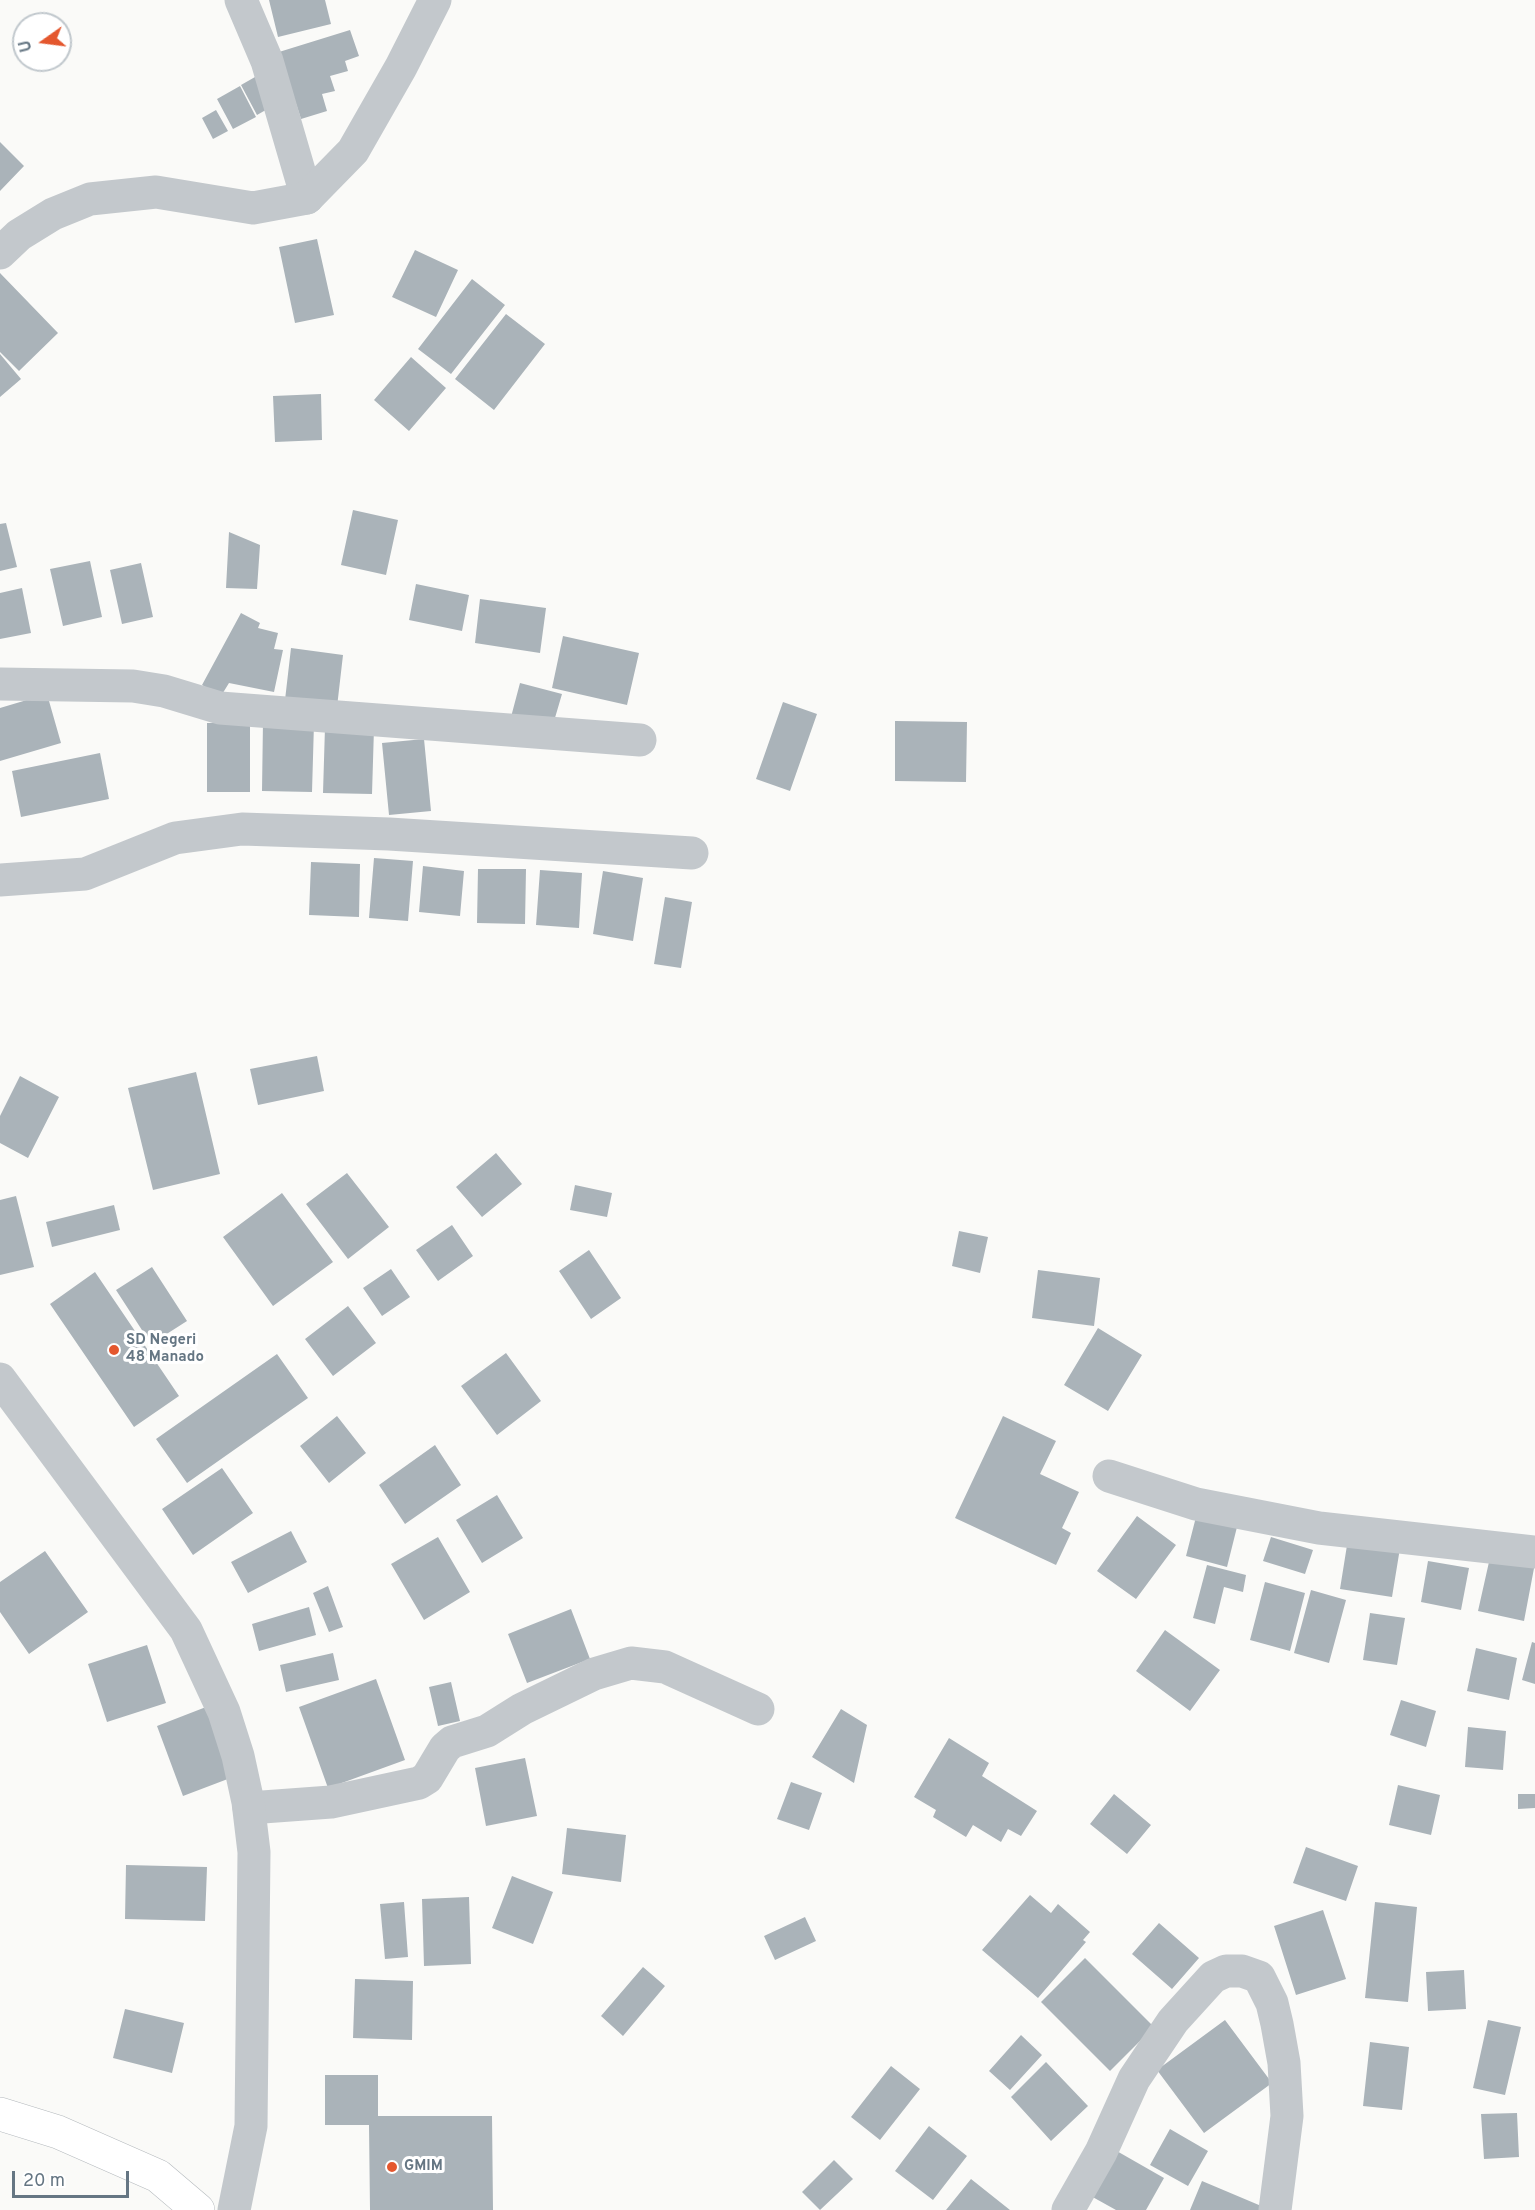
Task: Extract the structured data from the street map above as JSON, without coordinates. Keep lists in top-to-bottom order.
{
  "places": ["SD Negeri 48 Manado", "GMIM"],
  "scale_bar": "20 m",
  "north": "left"
}
